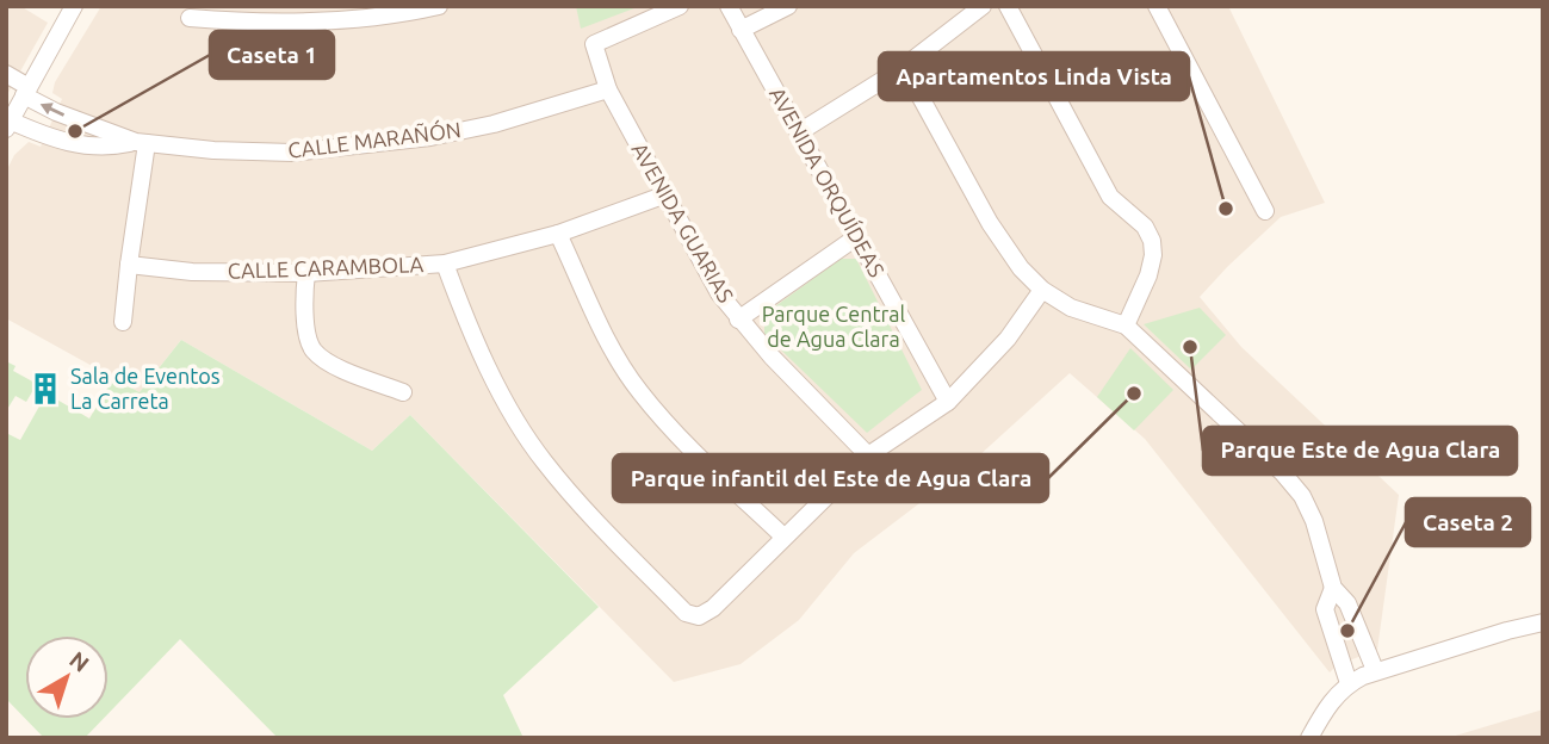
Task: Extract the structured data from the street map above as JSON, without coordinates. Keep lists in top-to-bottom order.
{
  "streets": {
    "street": [
      "CALLE MARAÑÓN",
      "AVENIDA ORQUÍDEAS",
      "AVENIDA GUARIAS",
      "CALLE CARAMBOLA"
    ]
  },
  "crossings": [
    ["CALLE MARAÑÓN", "AVENIDA GUARIAS"],
    ["AVENIDA GUARIAS", "CALLE CARAMBOLA"]
  ],
  "parks": ["Parque Central de Agua Clara"],
  "places": {
    "other": [
      "Caseta 1",
      "Apartamentos Linda Vista",
      "Parque Este de Agua Clara",
      "Parque infantil del Este de Agua Clara",
      "Caseta 2"
    ],
    "building": ["Sala de Eventos La Carreta"]
  },
  "north": "top right"
}
